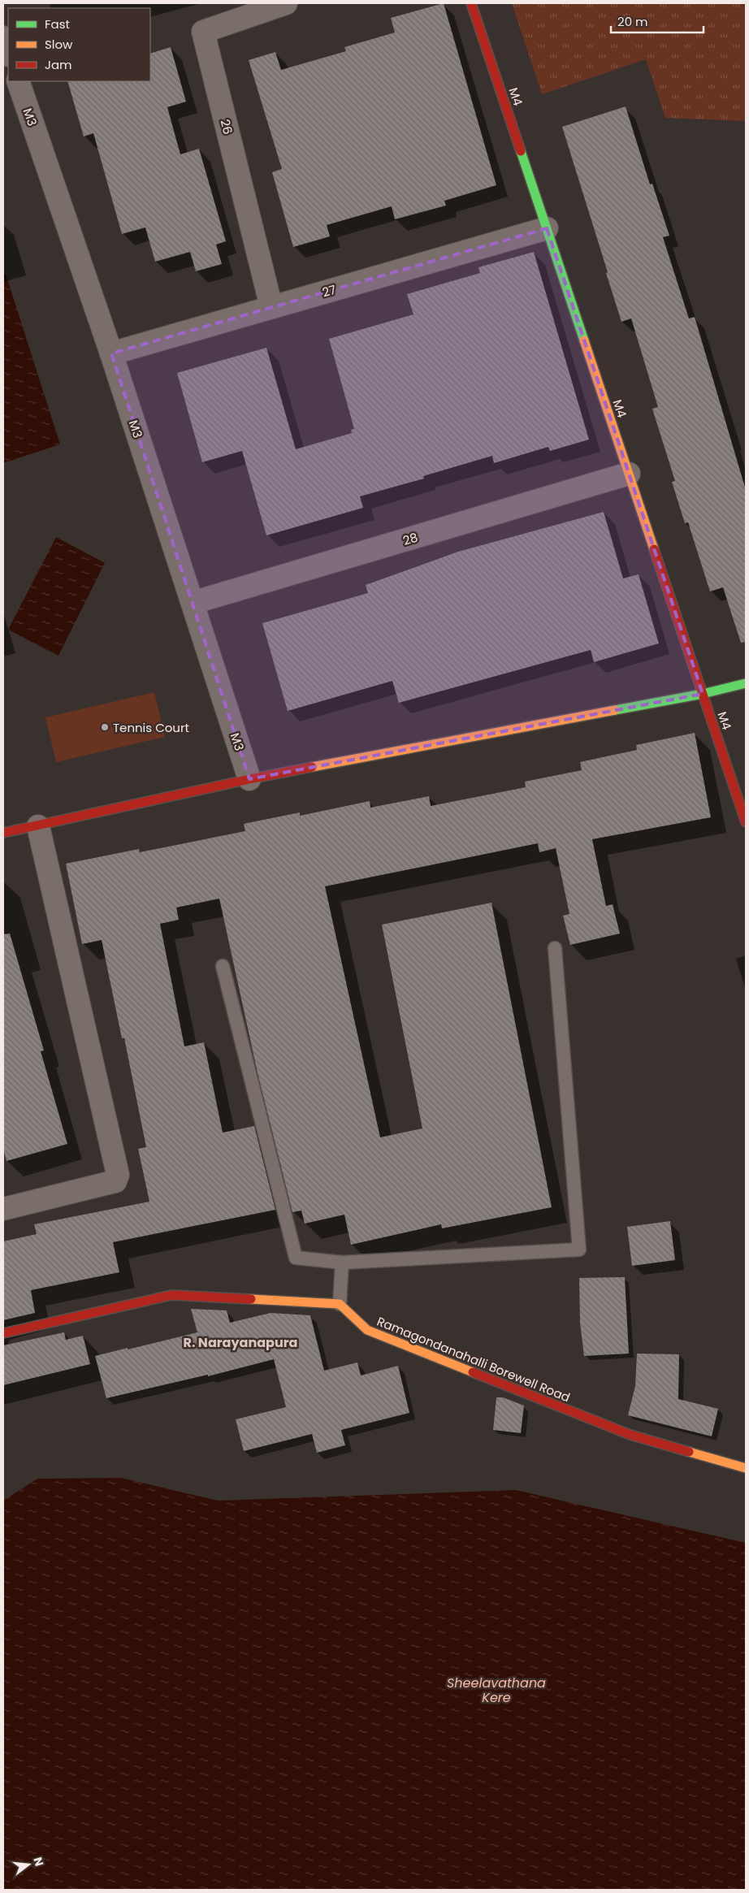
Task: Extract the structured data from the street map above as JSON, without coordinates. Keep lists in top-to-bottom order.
{
  "streets": {
    "street": [
      "M4",
      "M3",
      "26",
      "27",
      "28",
      "Ramagondanahalli Borewell Road"
    ]
  },
  "crossings": [
    ["M4", "27"],
    ["M4", "28"],
    ["M3", "27"],
    ["M3", "28"],
    ["26", "27"]
  ],
  "districts": ["R. Narayanapura"],
  "water": ["Sheelavathana Kere"],
  "places": ["Tennis Court"],
  "legend": ["Fast", "Slow", "Jam"],
  "scale_bar": "20 m",
  "north": "right"
}
